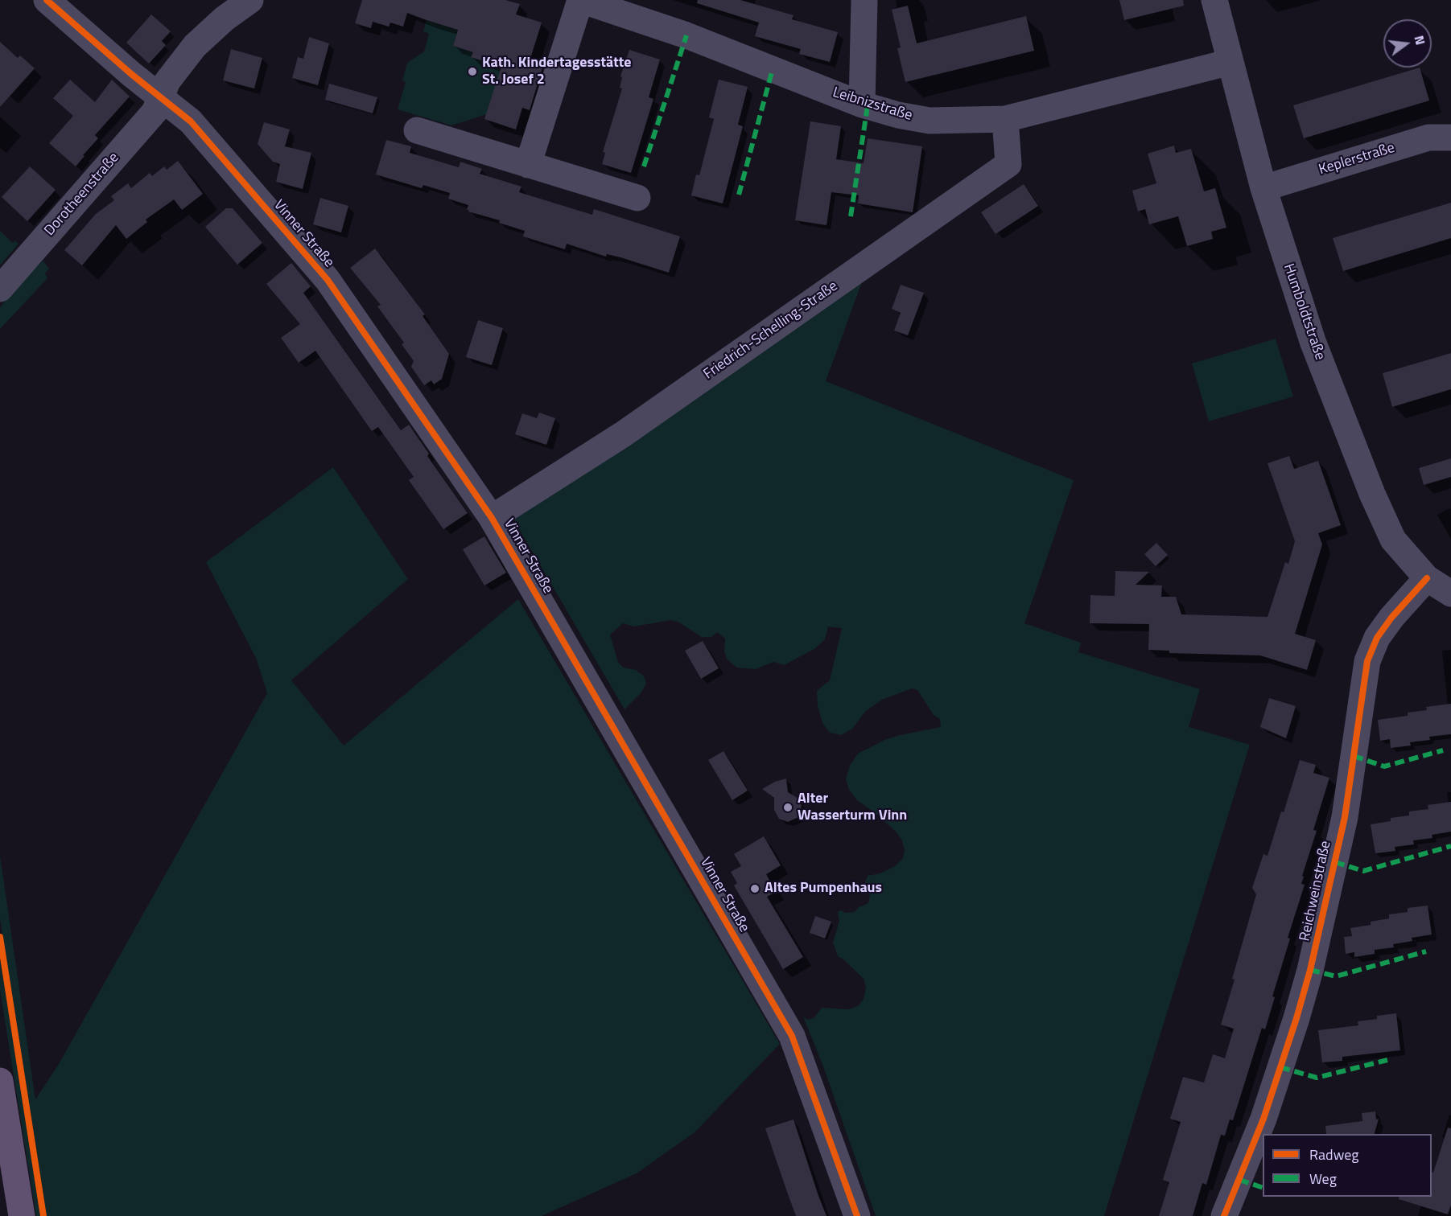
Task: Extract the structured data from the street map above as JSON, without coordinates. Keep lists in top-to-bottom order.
{
  "streets": {
    "street": [
      "Leibnizstraße",
      "Keplerstraße",
      "Dorotheenstraße",
      "Vinner Straße",
      "Humboldtstraße",
      "Friedrich-Schelling-Straße",
      "Reichweinstraße"
    ]
  },
  "crossings": [
    ["Leibnizstraße", "Humboldtstraße"],
    ["Leibnizstraße", "Friedrich-Schelling-Straße"],
    ["Keplerstraße", "Humboldtstraße"],
    ["Dorotheenstraße", "Vinner Straße"],
    ["Vinner Straße", "Friedrich-Schelling-Straße"],
    ["Humboldtstraße", "Reichweinstraße"]
  ],
  "places": ["Kath. Kindertagesstätte St. Josef 2", "Alter Wasserturm Vinn", "Altes Pumpenhaus"],
  "legend": ["Radweg", "Weg"],
  "north": "right"
}
